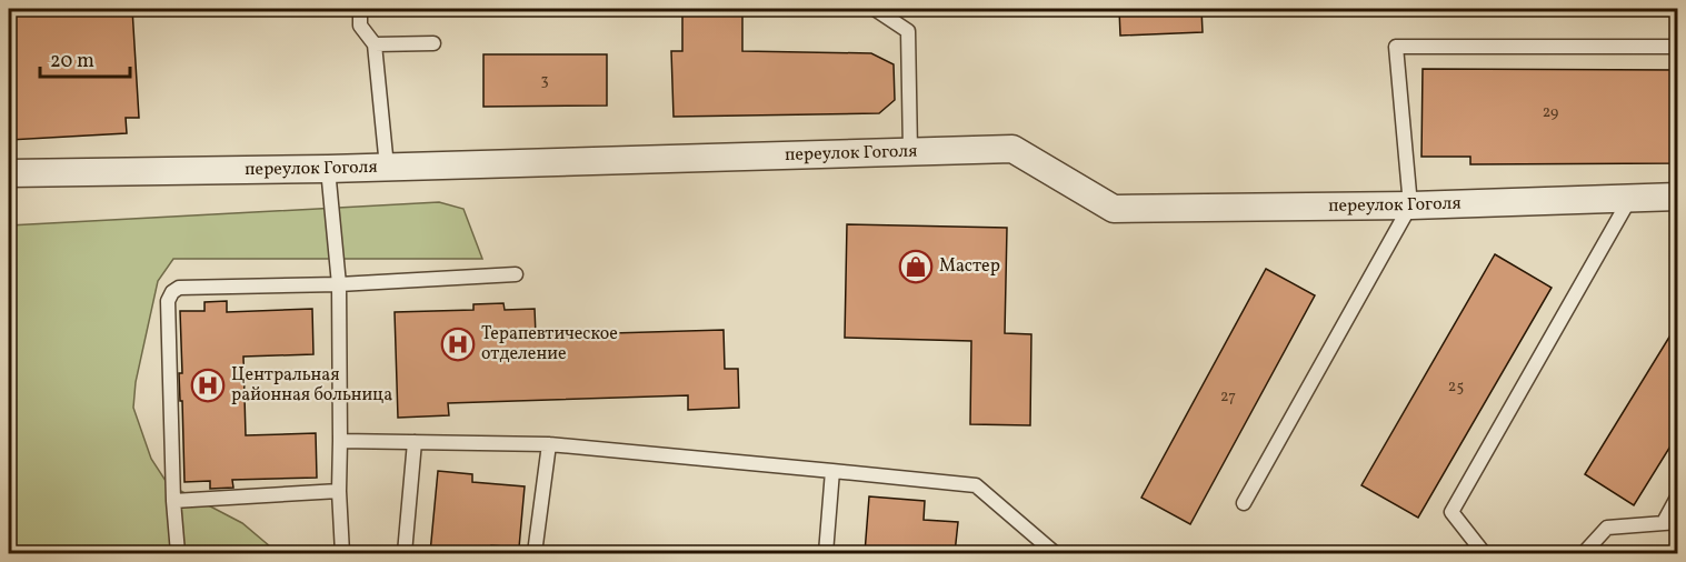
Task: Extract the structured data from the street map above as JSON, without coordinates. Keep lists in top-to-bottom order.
{
  "streets": {
    "street": ["переулок Гоголя"]
  },
  "places": {
    "shop": ["Мастер"],
    "hospital": ["Терапевтическое отделение", "Центральная районная больница"]
  },
  "house_numbers": [
    "3",
    "29",
    "25",
    "27"
  ],
  "scale_bar": "20 m"
}
